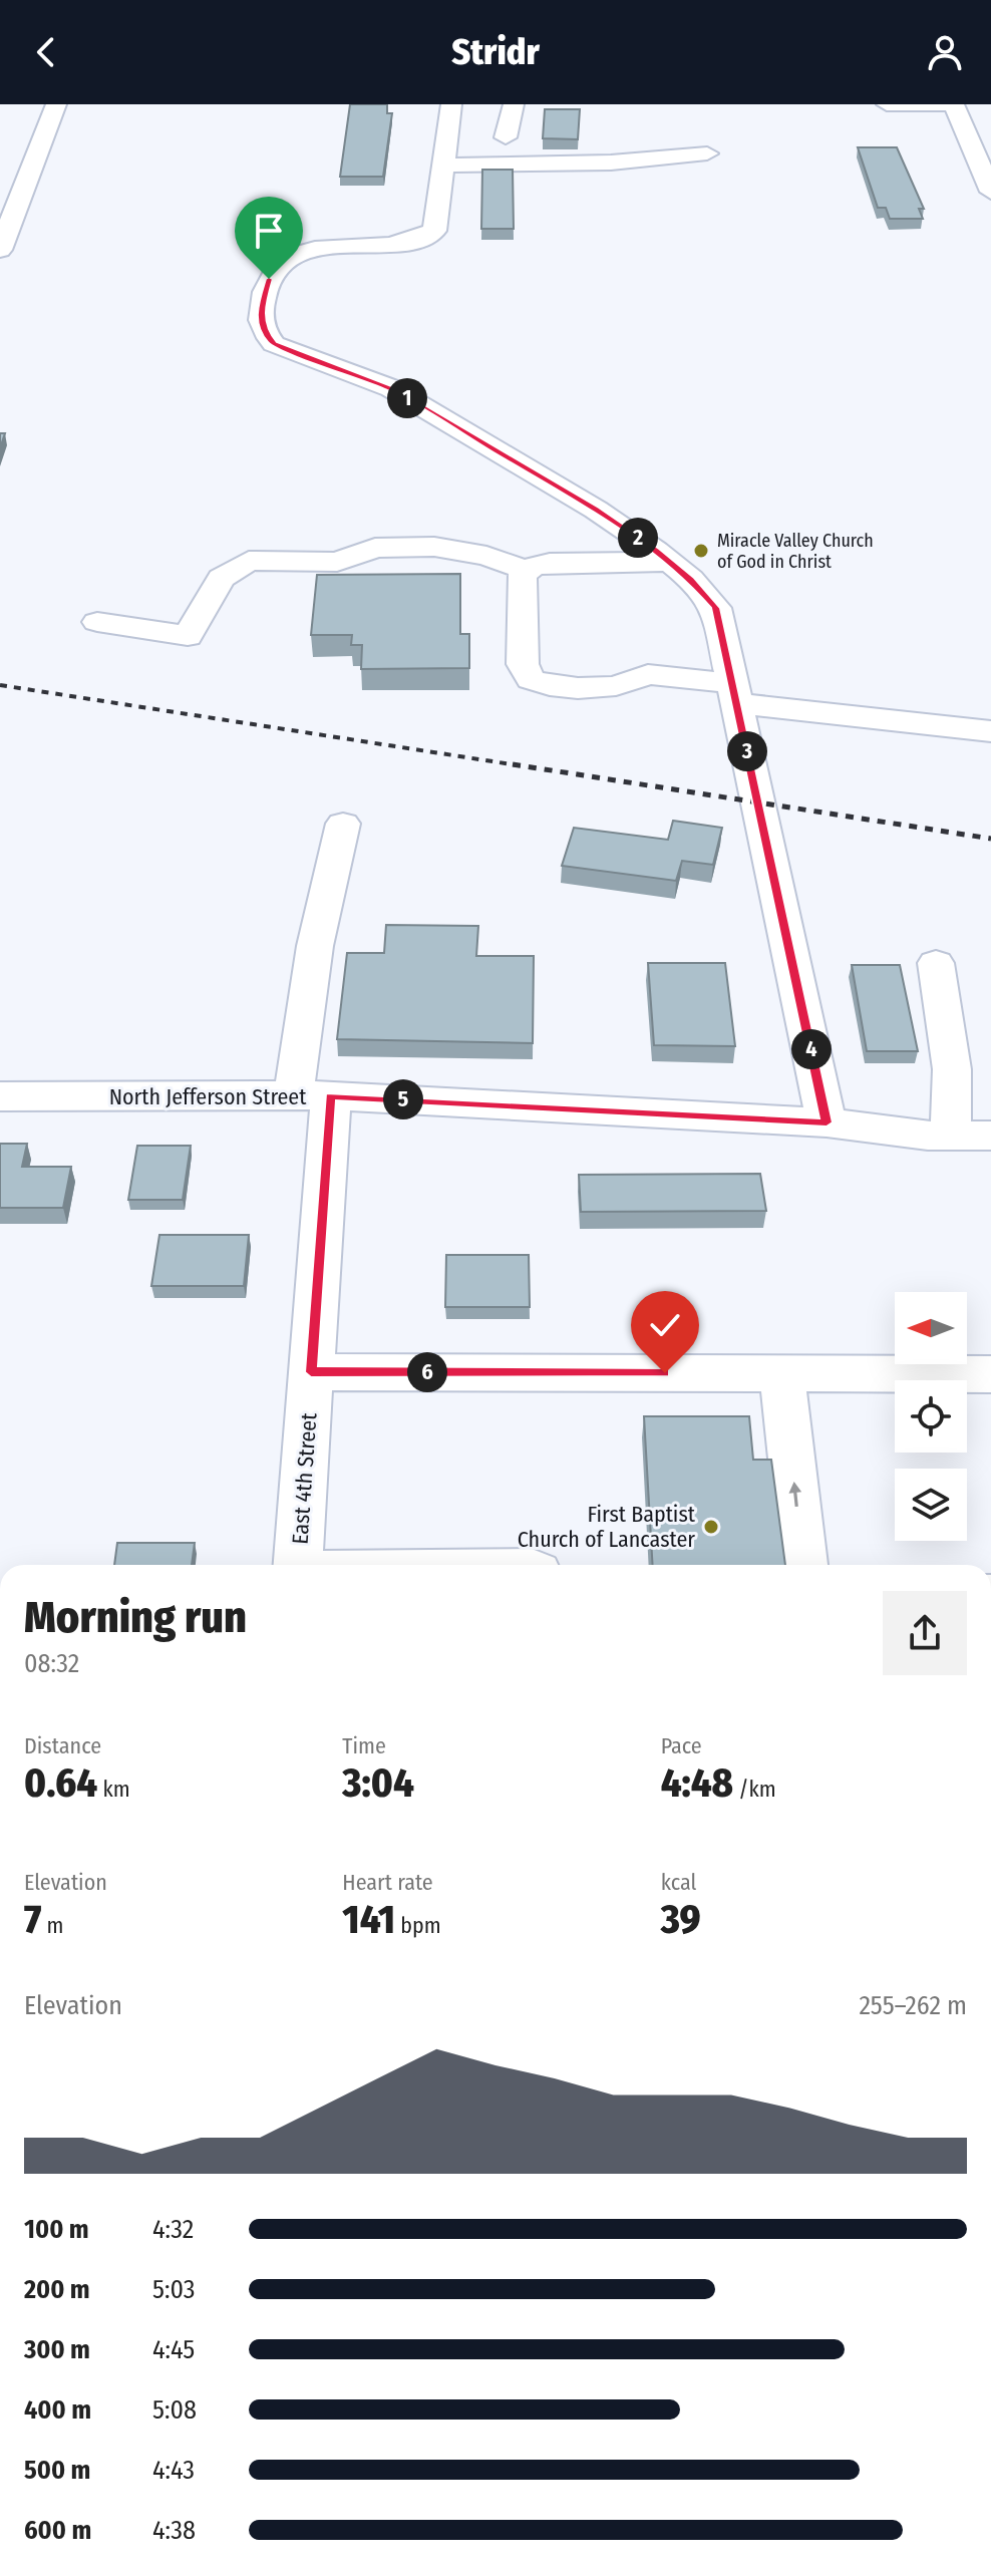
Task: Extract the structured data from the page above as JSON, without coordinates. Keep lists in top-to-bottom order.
{
  "streets": {
    "street": ["North Jefferson Street", "East 4th Street"]
  },
  "crossings": [
    ["North Jefferson Street", "East 4th Street"]
  ],
  "places": ["Miracle Valley Church of God in Christ", "First Baptist Church of Lancaster"],
  "north": "left",
  "page": {
    "header": "Stridr",
    "pins": [
      "1",
      "2",
      "3",
      "4",
      "5",
      "6"
    ],
    "heading": ["Morning run", "08:32"],
    "stats": [
      ["Distance", "0.64 km"],
      ["Time", "3:04"],
      ["Pace", "4:48 /km"],
      ["Elevation", "7 m"],
      ["Heart rate", "141 bpm"],
      ["kcal", "39"]
    ],
    "chart": ["Elevation", "255–262 m"],
    "list": [
      {
        "name": "100 m",
        "note": "4:32"
      },
      {
        "name": "200 m",
        "note": "5:03"
      },
      {
        "name": "300 m",
        "note": "4:45"
      },
      {
        "name": "400 m",
        "note": "5:08"
      },
      {
        "name": "500 m",
        "note": "4:43"
      },
      {
        "name": "600 m",
        "note": "4:38"
      }
    ]
  }
}
